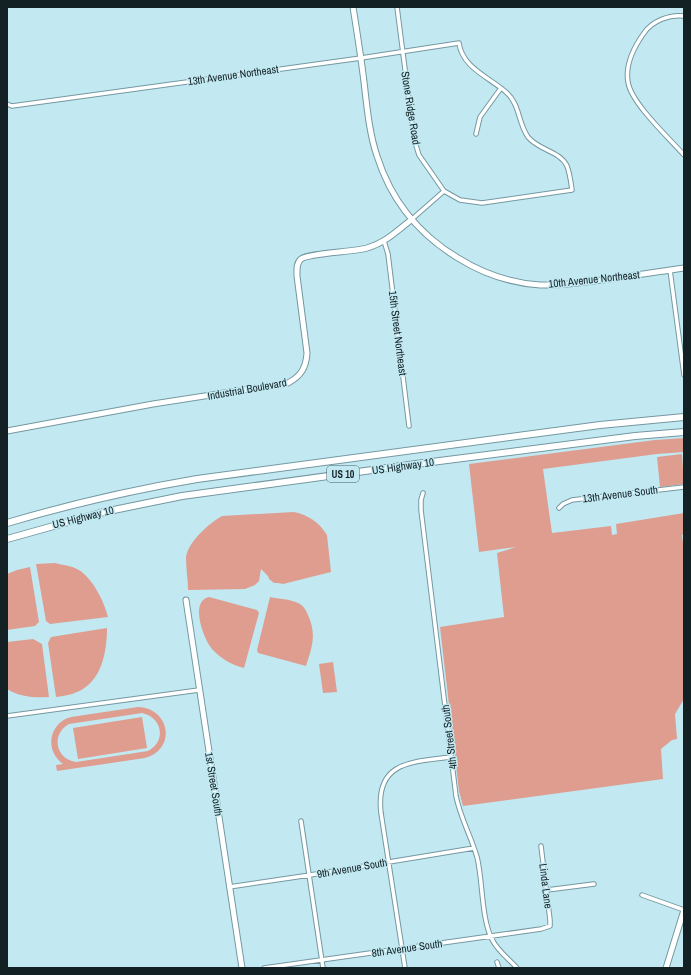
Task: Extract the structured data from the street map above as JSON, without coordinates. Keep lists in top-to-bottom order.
{
  "streets": {
    "highway": ["US Highway 10", "US 10"],
    "street": [
      "13th Avenue Northeast",
      "Stone Ridge Road",
      "10th Avenue Northeast",
      "15th Street Northeast",
      "Industrial Boulevard",
      "13th Avenue South",
      "4th Street South",
      "1st Street South",
      "9th Avenue South",
      "Linda Lane",
      "8th Avenue South"
    ]
  },
  "crossings": [
    ["13th Avenue Northeast", "Stone Ridge Road"],
    ["13th Avenue Northeast", "10th Avenue Northeast"],
    ["Stone Ridge Road", "Industrial Boulevard"],
    ["10th Avenue Northeast", "Industrial Boulevard"],
    ["15th Street Northeast", "Industrial Boulevard"],
    ["4th Street South", "9th Avenue South"],
    ["4th Street South", "8th Avenue South"],
    ["1st Street South", "9th Avenue South"],
    ["Linda Lane", "8th Avenue South"]
  ]
}
